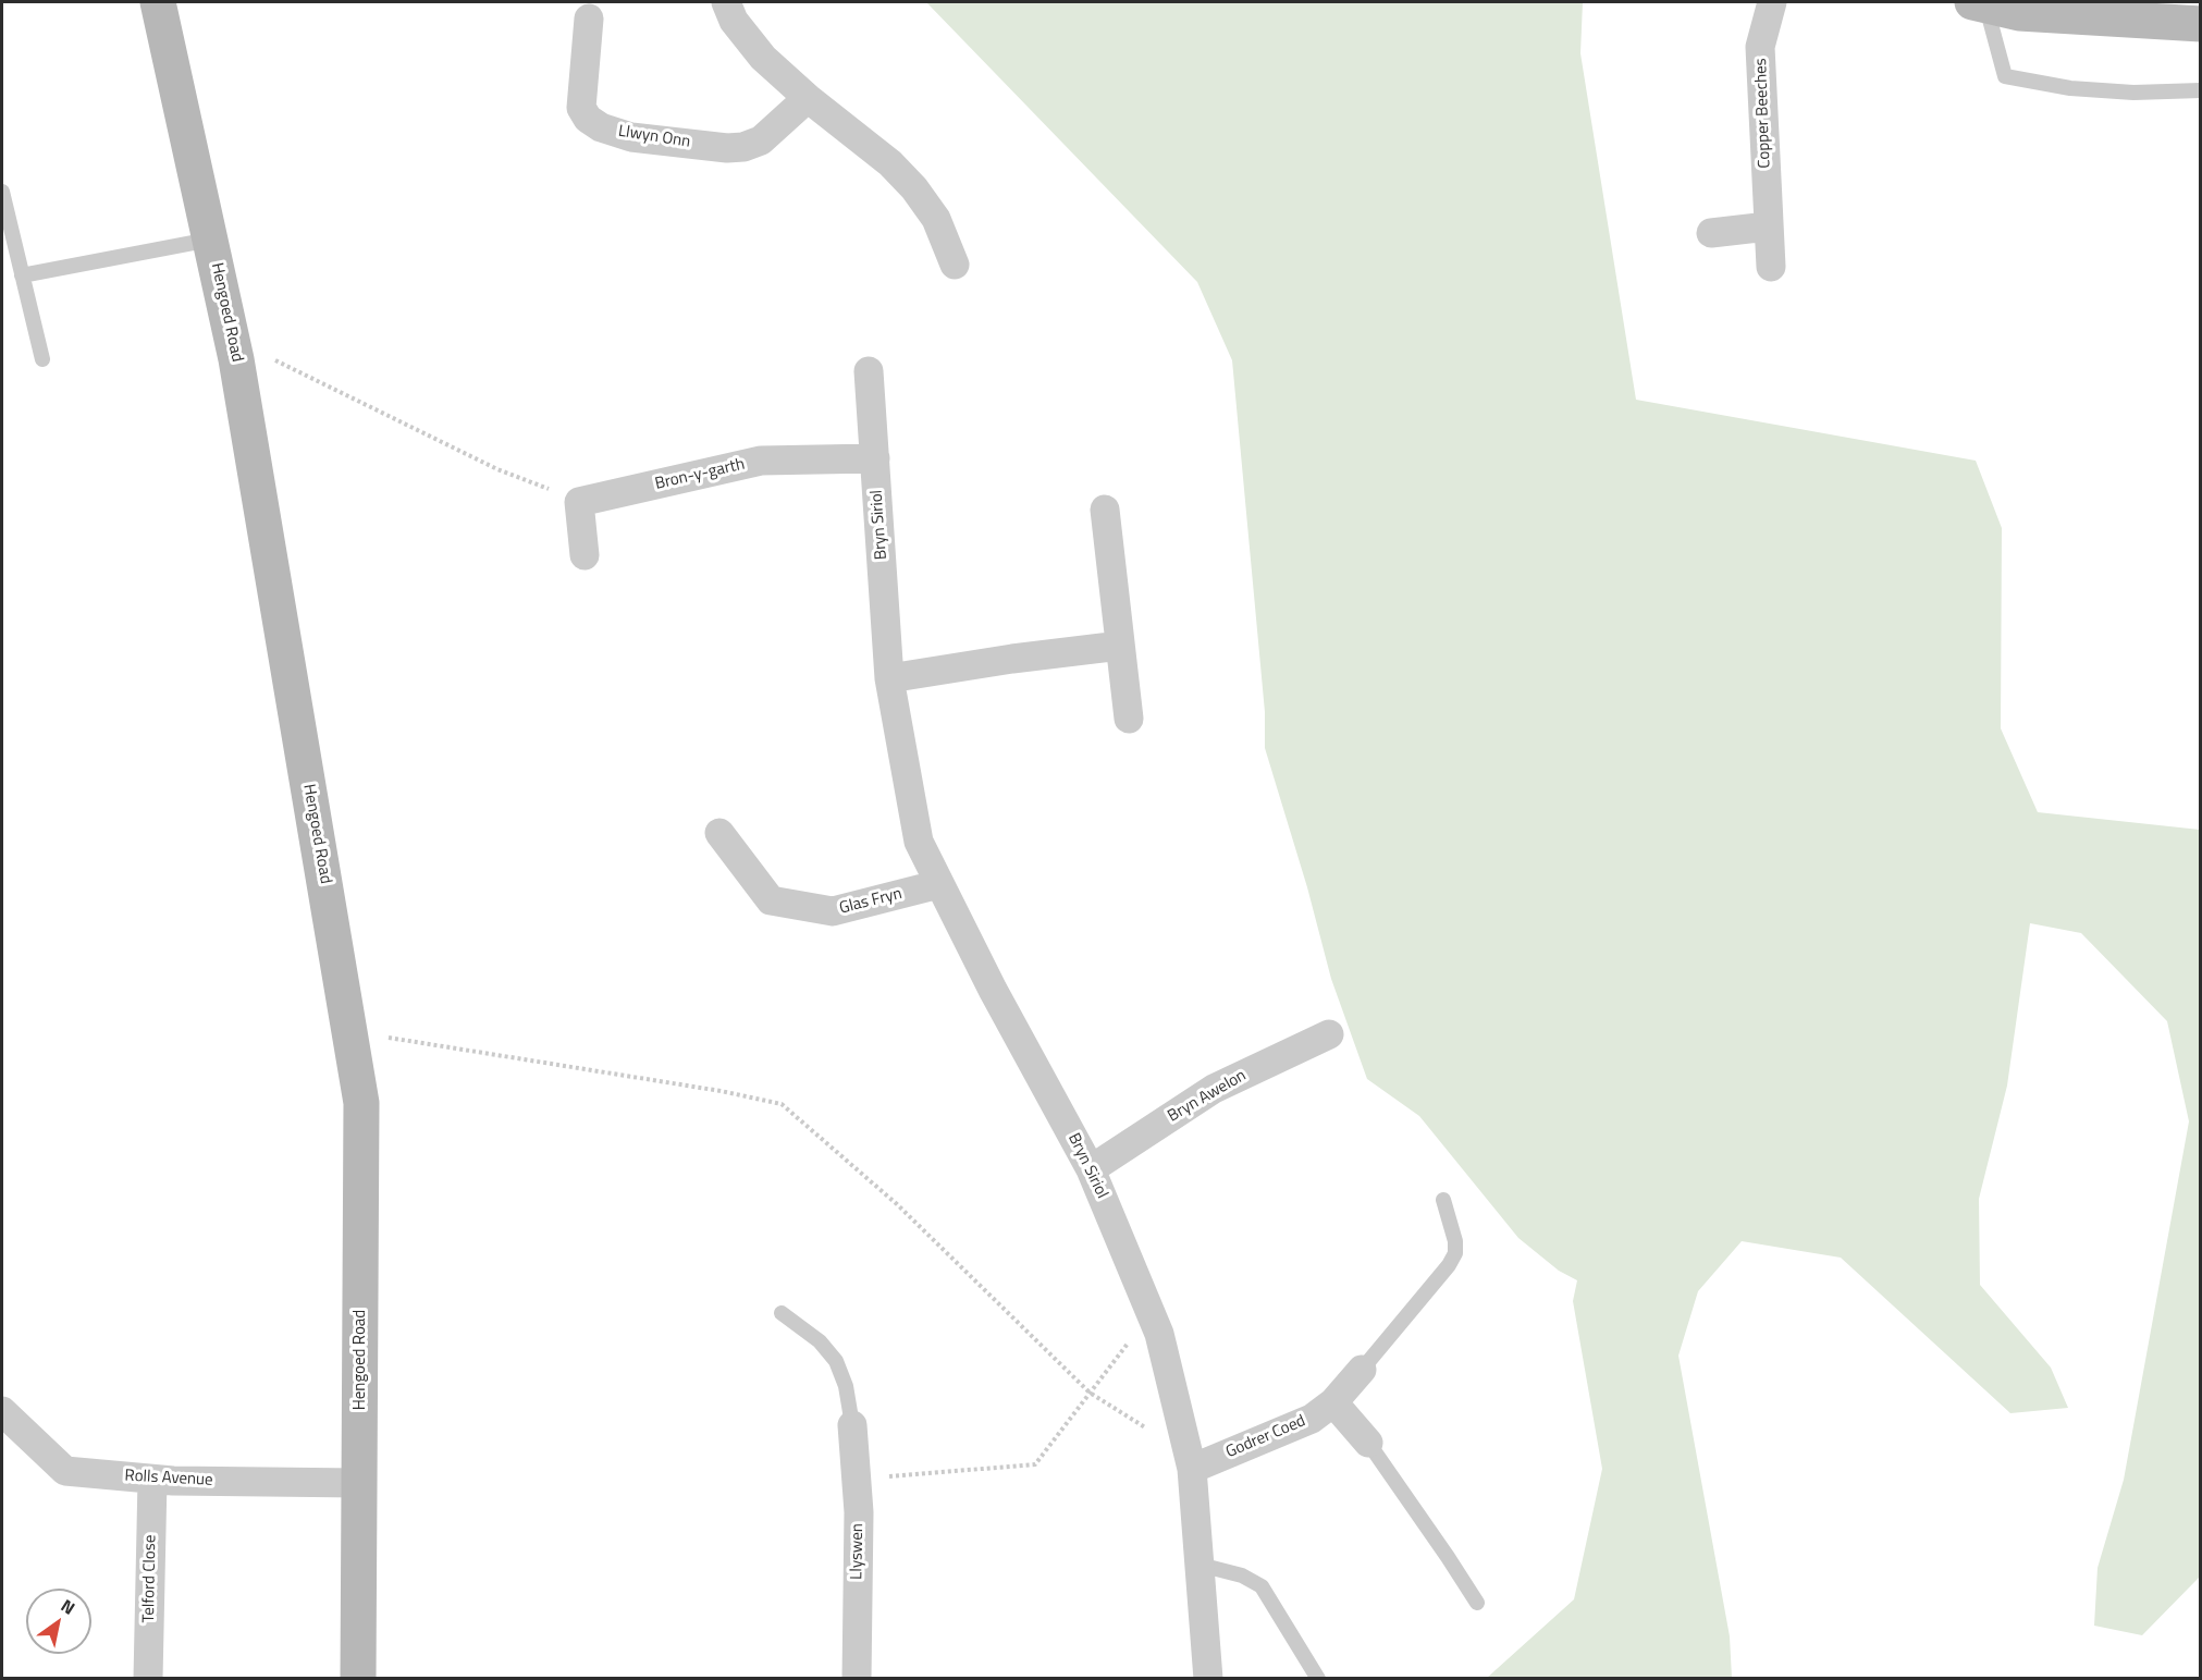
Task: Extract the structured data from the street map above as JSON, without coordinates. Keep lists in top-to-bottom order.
{
  "streets": {
    "street": [
      "Copper Beeches",
      "Llwyn Onn",
      "Hengoed Road",
      "Bron-y-garth",
      "Bryn Siriol",
      "Glas Fryn",
      "Bryn Awelon",
      "Godrer Coed",
      "Rolls Avenue",
      "Llyswen",
      "Telford Close"
    ]
  },
  "crossings": [
    ["Hengoed Road", "Rolls Avenue"],
    ["Bron-y-garth", "Bryn Siriol"],
    ["Bryn Siriol", "Glas Fryn"],
    ["Bryn Siriol", "Bryn Awelon"],
    ["Bryn Siriol", "Godrer Coed"],
    ["Rolls Avenue", "Telford Close"]
  ],
  "north": "top right"
}
